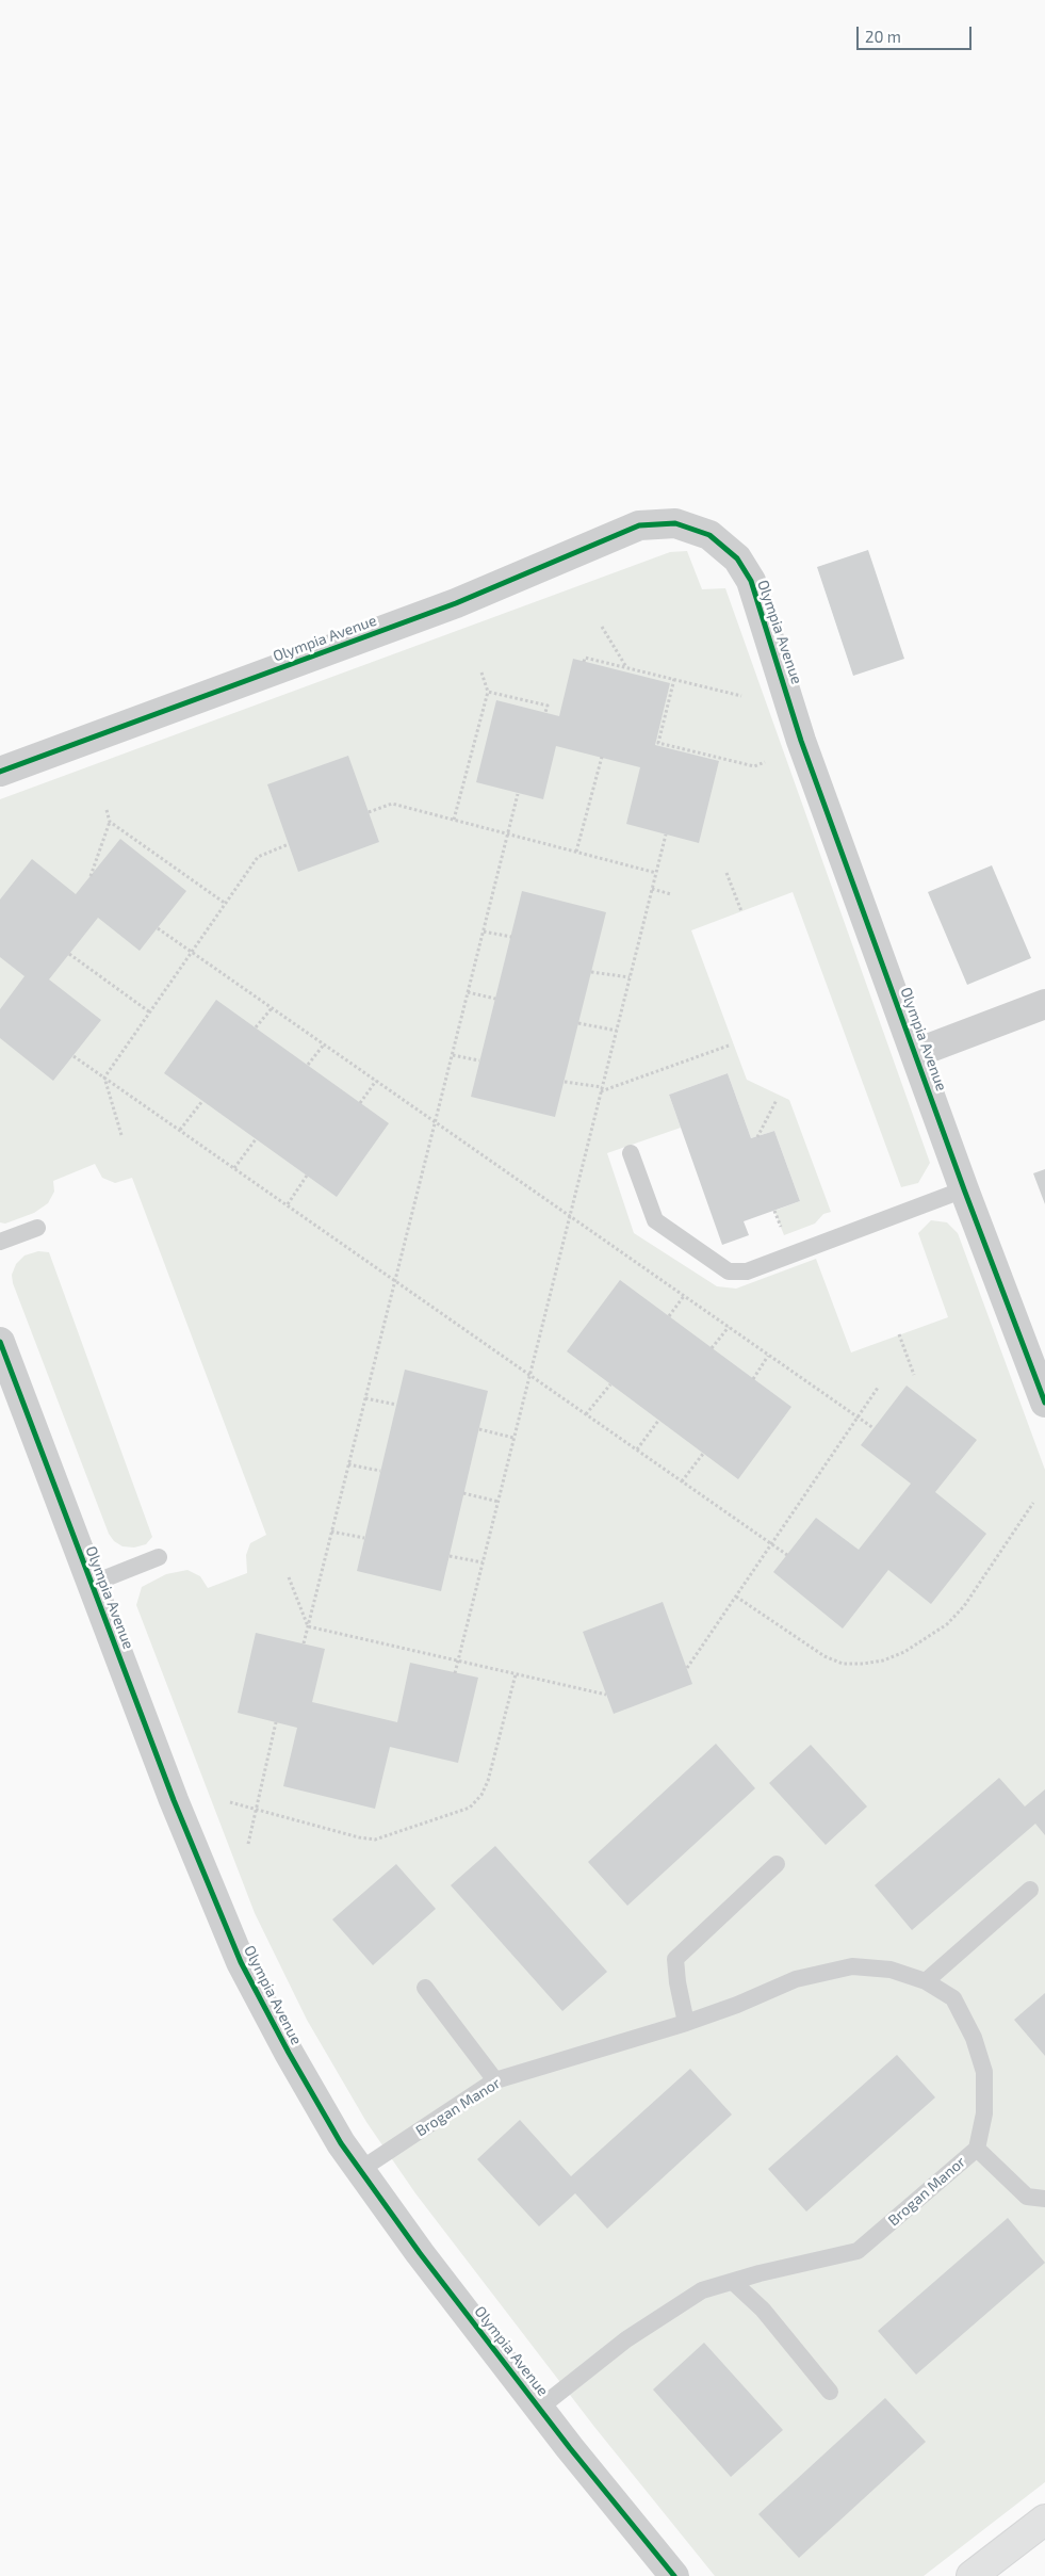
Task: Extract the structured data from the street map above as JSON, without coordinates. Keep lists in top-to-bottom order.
{
  "streets": {
    "street": ["Olympia Avenue"],
    "lane": ["Brogan Manor"]
  },
  "crossings": [
    ["Olympia Avenue", "Brogan Manor"]
  ],
  "scale_bar": "20 m"
}
